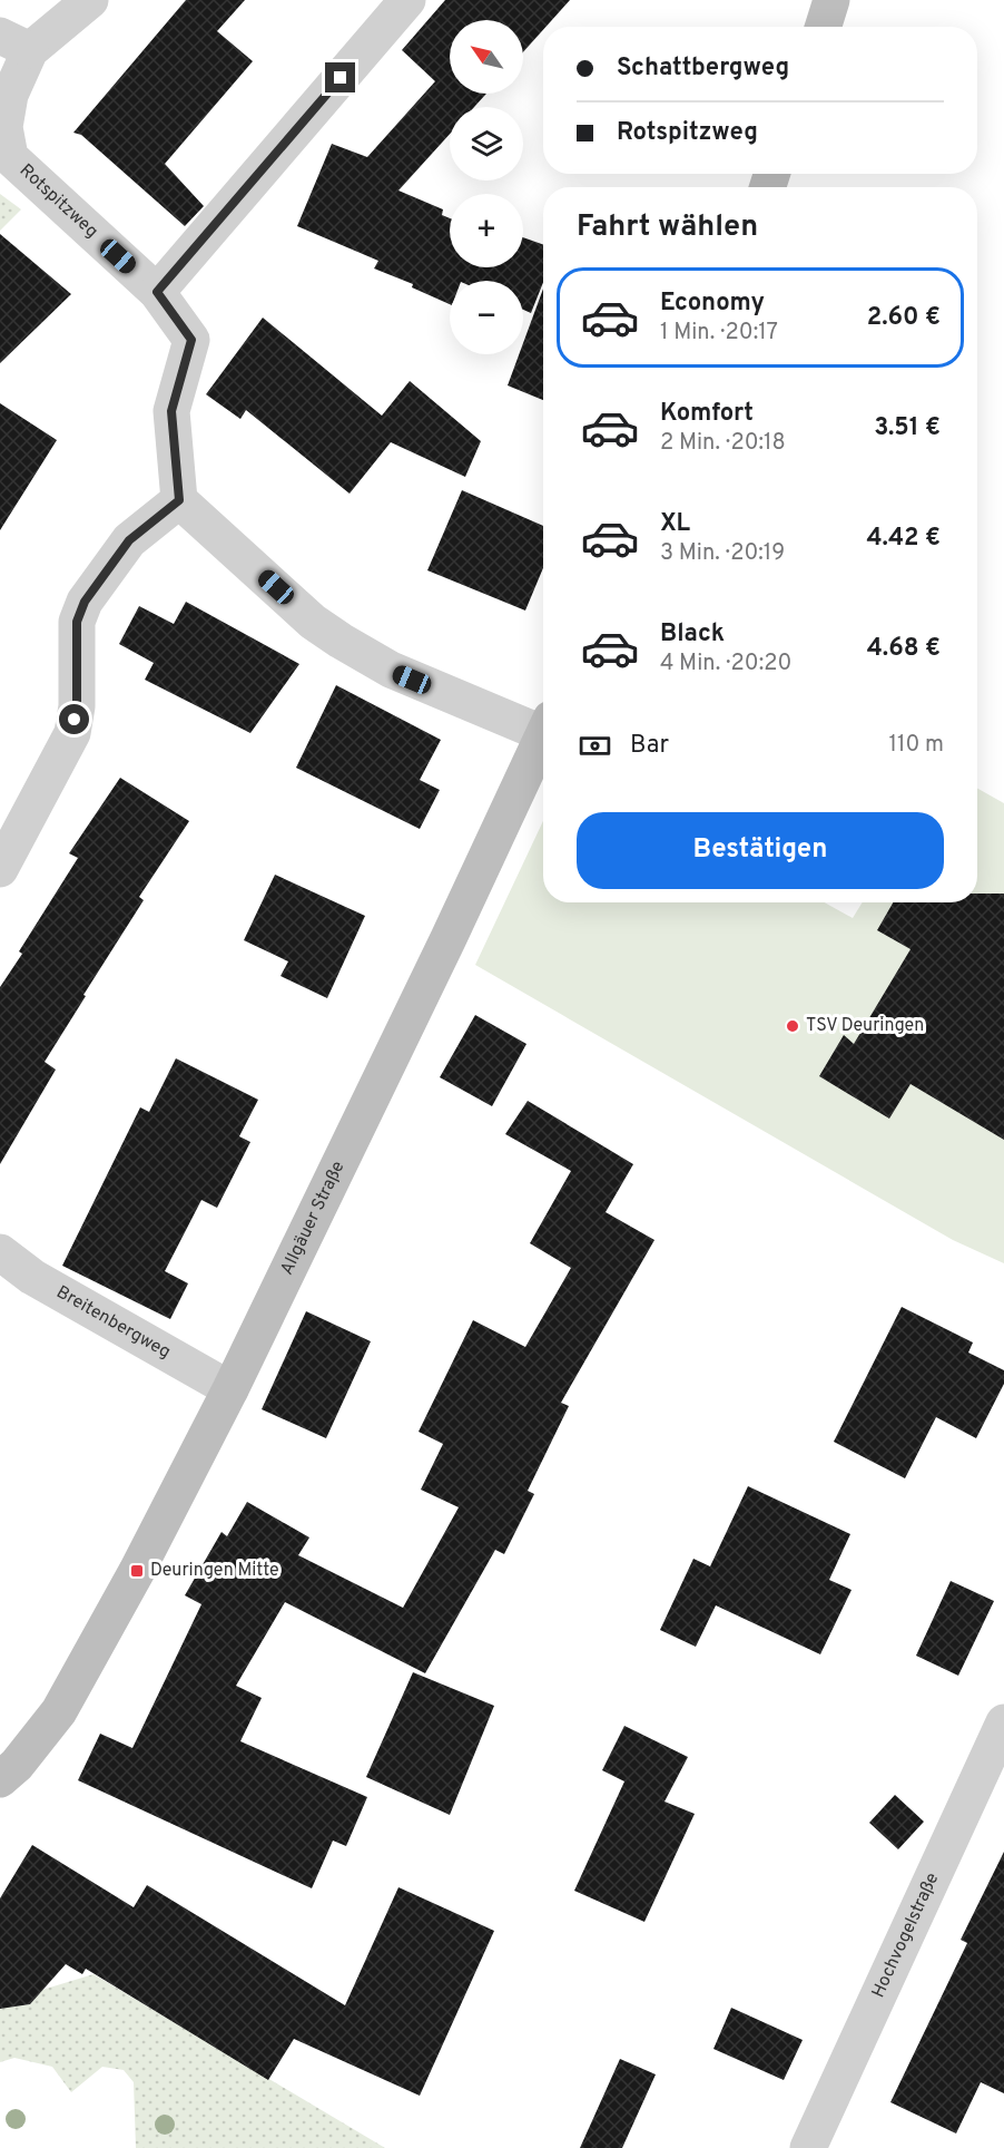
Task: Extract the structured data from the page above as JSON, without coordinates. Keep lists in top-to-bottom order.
{
  "streets": {
    "street": [
      "Rotspitzweg",
      "Allgäuer Straße",
      "Breitenbergweg",
      "Hochvogelstraße"
    ]
  },
  "crossings": [
    ["Allgäuer Straße", "Breitenbergweg"]
  ],
  "places": {
    "other": ["TSV Deuringen"],
    "transit": ["Deuringen Mitte"]
  },
  "north": "top left",
  "page": {
    "map_buttons": ["+", "−"],
    "banner": ["Schattbergweg", "Rotspitzweg"],
    "heading": "Fahrt wählen",
    "list": [
      {
        "name": "Economy",
        "note": "1 Min. · 20:17",
        "value": "2.60 €"
      },
      {
        "name": "Komfort",
        "note": "2 Min. · 20:18",
        "value": "3.51 €"
      },
      {
        "name": "XL",
        "note": "3 Min. · 20:19",
        "value": "4.42 €"
      },
      {
        "name": "Black",
        "note": "4 Min. · 20:20",
        "value": "4.68 €"
      }
    ],
    "pay": ["Bar", "110 m"],
    "buttons": "Bestätigen"
  }
}
